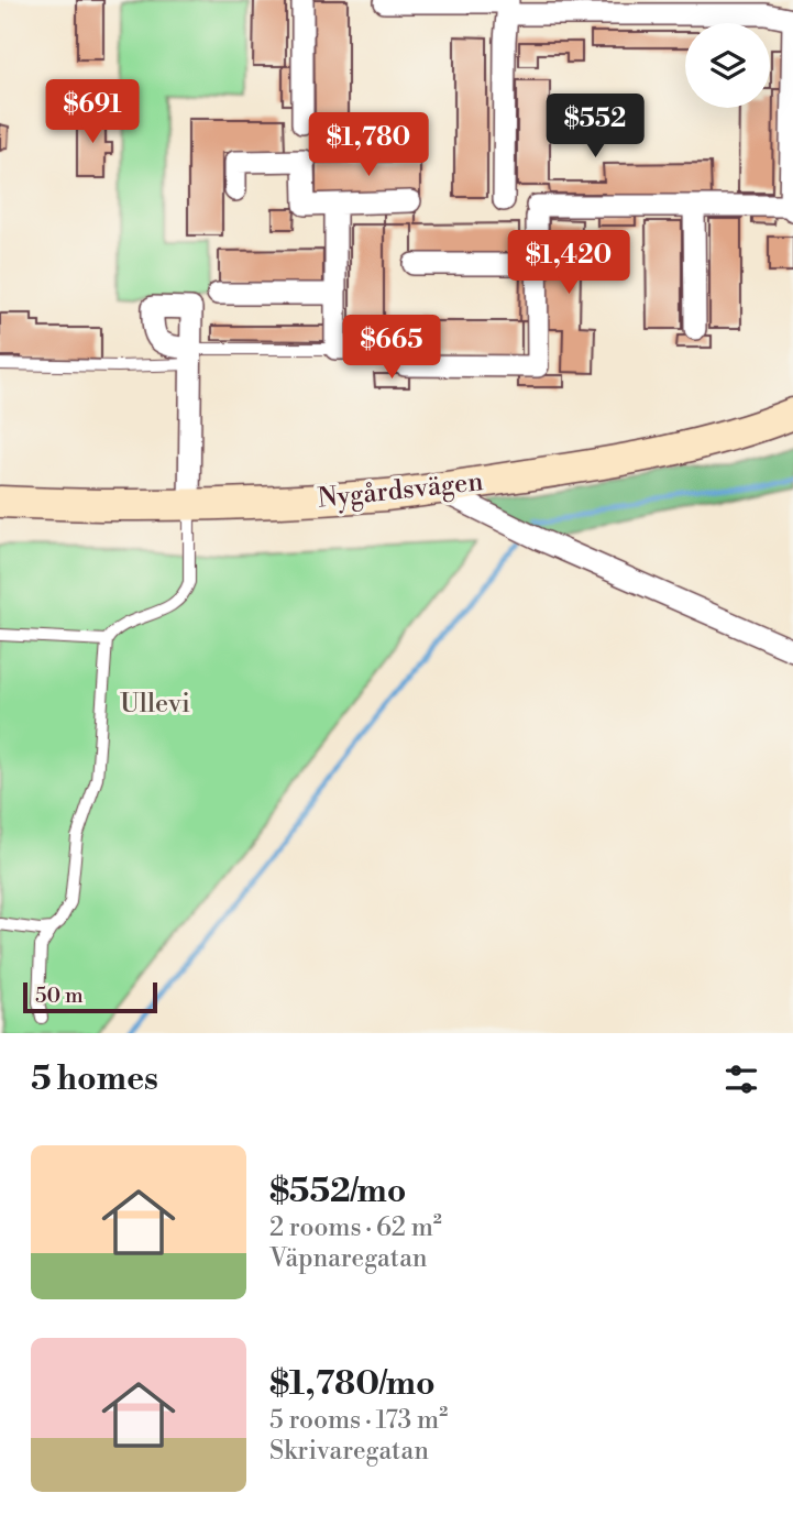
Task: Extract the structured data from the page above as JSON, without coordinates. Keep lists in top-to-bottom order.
{
  "streets": {
    "street": ["Nygårdsvägen"]
  },
  "parks": ["Ullevi"],
  "scale_bar": "50 m",
  "page": {
    "price": [
      "$691",
      "$552",
      "$1,780",
      "$1,420",
      "$665"
    ],
    "scale": "50 m",
    "heading": "5 homes",
    "list": [
      {
        "name": "$552/mo",
        "note": "2 rooms · 62 m² · Väpnaregatan"
      },
      {
        "name": "$1,780/mo",
        "note": "5 rooms · 173 m² · Skrivaregatan"
      }
    ]
  }
}
